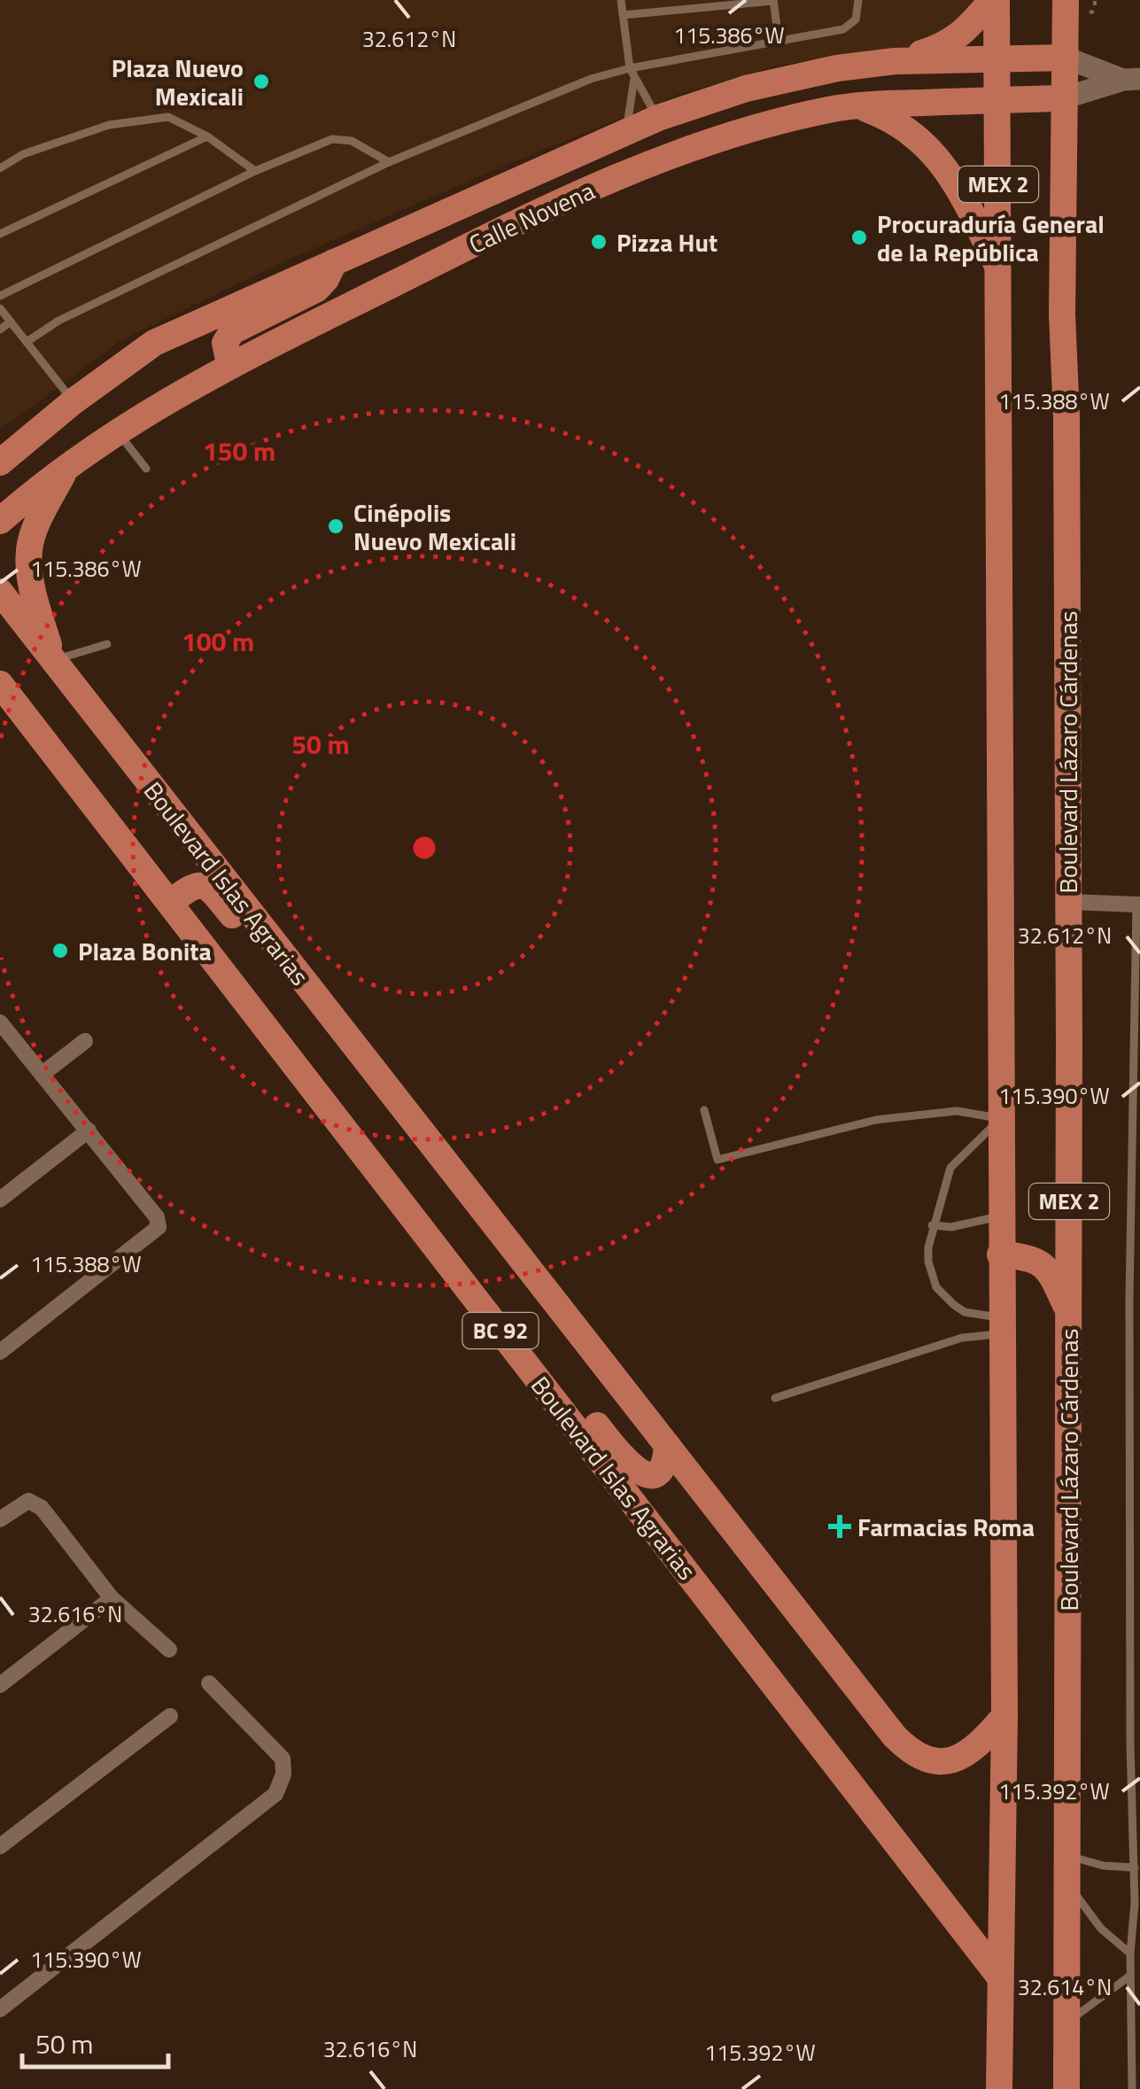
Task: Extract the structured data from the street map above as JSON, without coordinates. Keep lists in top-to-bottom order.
{
  "streets": {
    "main road": [
      "MEX 2",
      "Calle Novena",
      "Boulevard Lázaro Cárdenas",
      "Boulevard Islas Agrarias",
      "BC 92"
    ]
  },
  "crossings": [
    ["MEX 2", "Calle Novena"],
    ["MEX 2", "Boulevard Islas Agrarias"],
    ["Calle Novena", "Boulevard Lázaro Cárdenas"]
  ],
  "places": {
    "other": [
      "Plaza Nuevo Mexicali",
      "Procuraduría General de la República",
      "Pizza Hut",
      "Cinépolis Nuevo Mexicali",
      "Plaza Bonita"
    ],
    "health": ["Farmacias Roma"]
  },
  "scale_bar": "50 m",
  "coordinates": [
    "115.386°W",
    "32.612°N",
    "115.388°W",
    "115.390°W",
    "32.616°N",
    "115.392°W",
    "32.614°N"
  ],
  "rings": ["150 m", "100 m", "50 m"]
}
